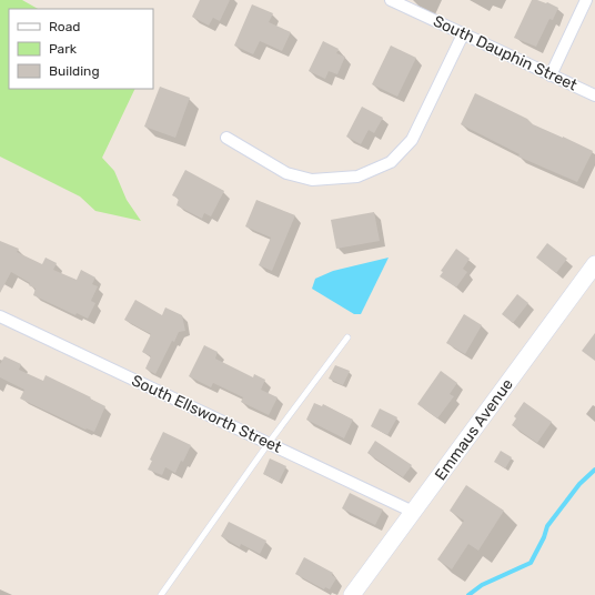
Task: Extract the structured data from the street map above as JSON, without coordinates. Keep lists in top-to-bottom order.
{
  "streets": {
    "main road": ["Emmaus Avenue"],
    "street": ["South Dauphin Street", "South Ellsworth Street"]
  },
  "crossings": [
    ["South Ellsworth Street", "Emmaus Avenue"]
  ],
  "legend": ["Road", "Park", "Building"]
}
